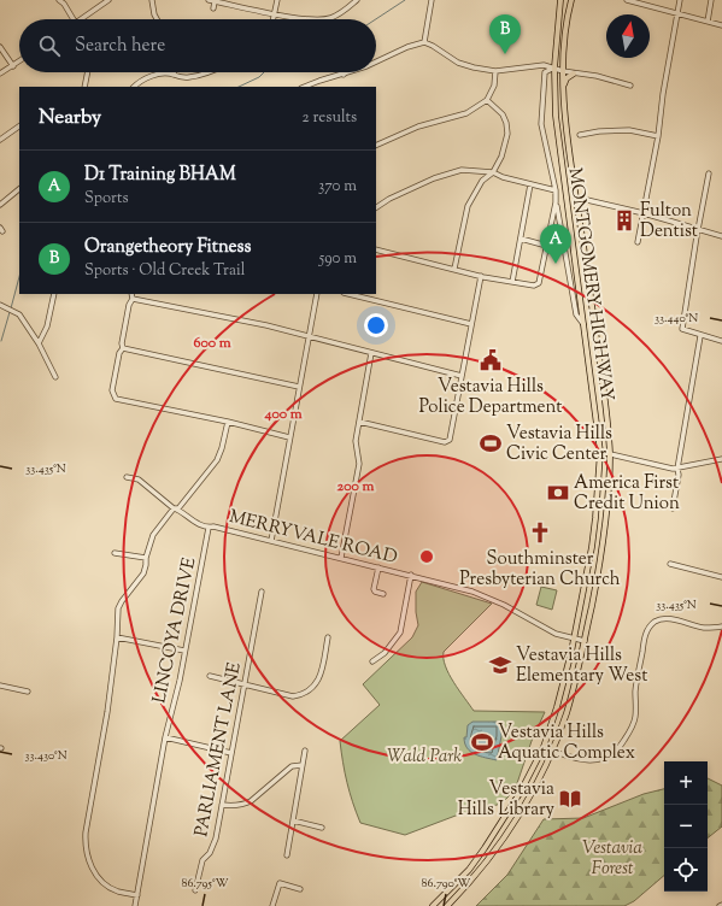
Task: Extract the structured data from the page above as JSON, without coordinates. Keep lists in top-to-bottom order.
{
  "streets": {
    "main road": ["MONTGOMERY HIGHWAY"],
    "street": ["MERRYVALE ROAD", "LINCOYA DRIVE", "PARLIAMENT LANE"]
  },
  "crossings": [
    ["MONTGOMERY HIGHWAY", "MERRYVALE ROAD"],
    ["MERRYVALE ROAD", "LINCOYA DRIVE"]
  ],
  "parks": ["Wald Park", "Vestavia Forest"],
  "places": {
    "building": ["Fulton Dentist"],
    "public building": ["Vestavia Hills Police Department"],
    "sports": ["Vestavia Hills Civic Center", "Vestavia Hills Aquatic Complex"],
    "bank": ["America First Credit Union"],
    "church": ["Southminster Presbyterian Church"],
    "school or university": ["Vestavia Hills Elementary West"],
    "library": ["Vestavia Hills Library"]
  },
  "north": "top",
  "page": {
    "pins": ["B", "A"],
    "search": "Search here",
    "heading": ["Nearby", "2 results"],
    "list": [
      {
        "mark": "A",
        "name": "D1 Training BHAM",
        "note": "Sports",
        "value": "370 m"
      },
      {
        "mark": "B",
        "name": "Orangetheory Fitness",
        "note": "Sports · Old Creek Trail",
        "value": "590 m"
      }
    ],
    "map_buttons": ["+", "−"]
  },
  "coordinates": [
    "33.440°N",
    "33.435°N",
    "33.430°N",
    "86.795°W",
    "86.790°W"
  ],
  "rings": ["600 m", "400 m", "200 m"]
}
